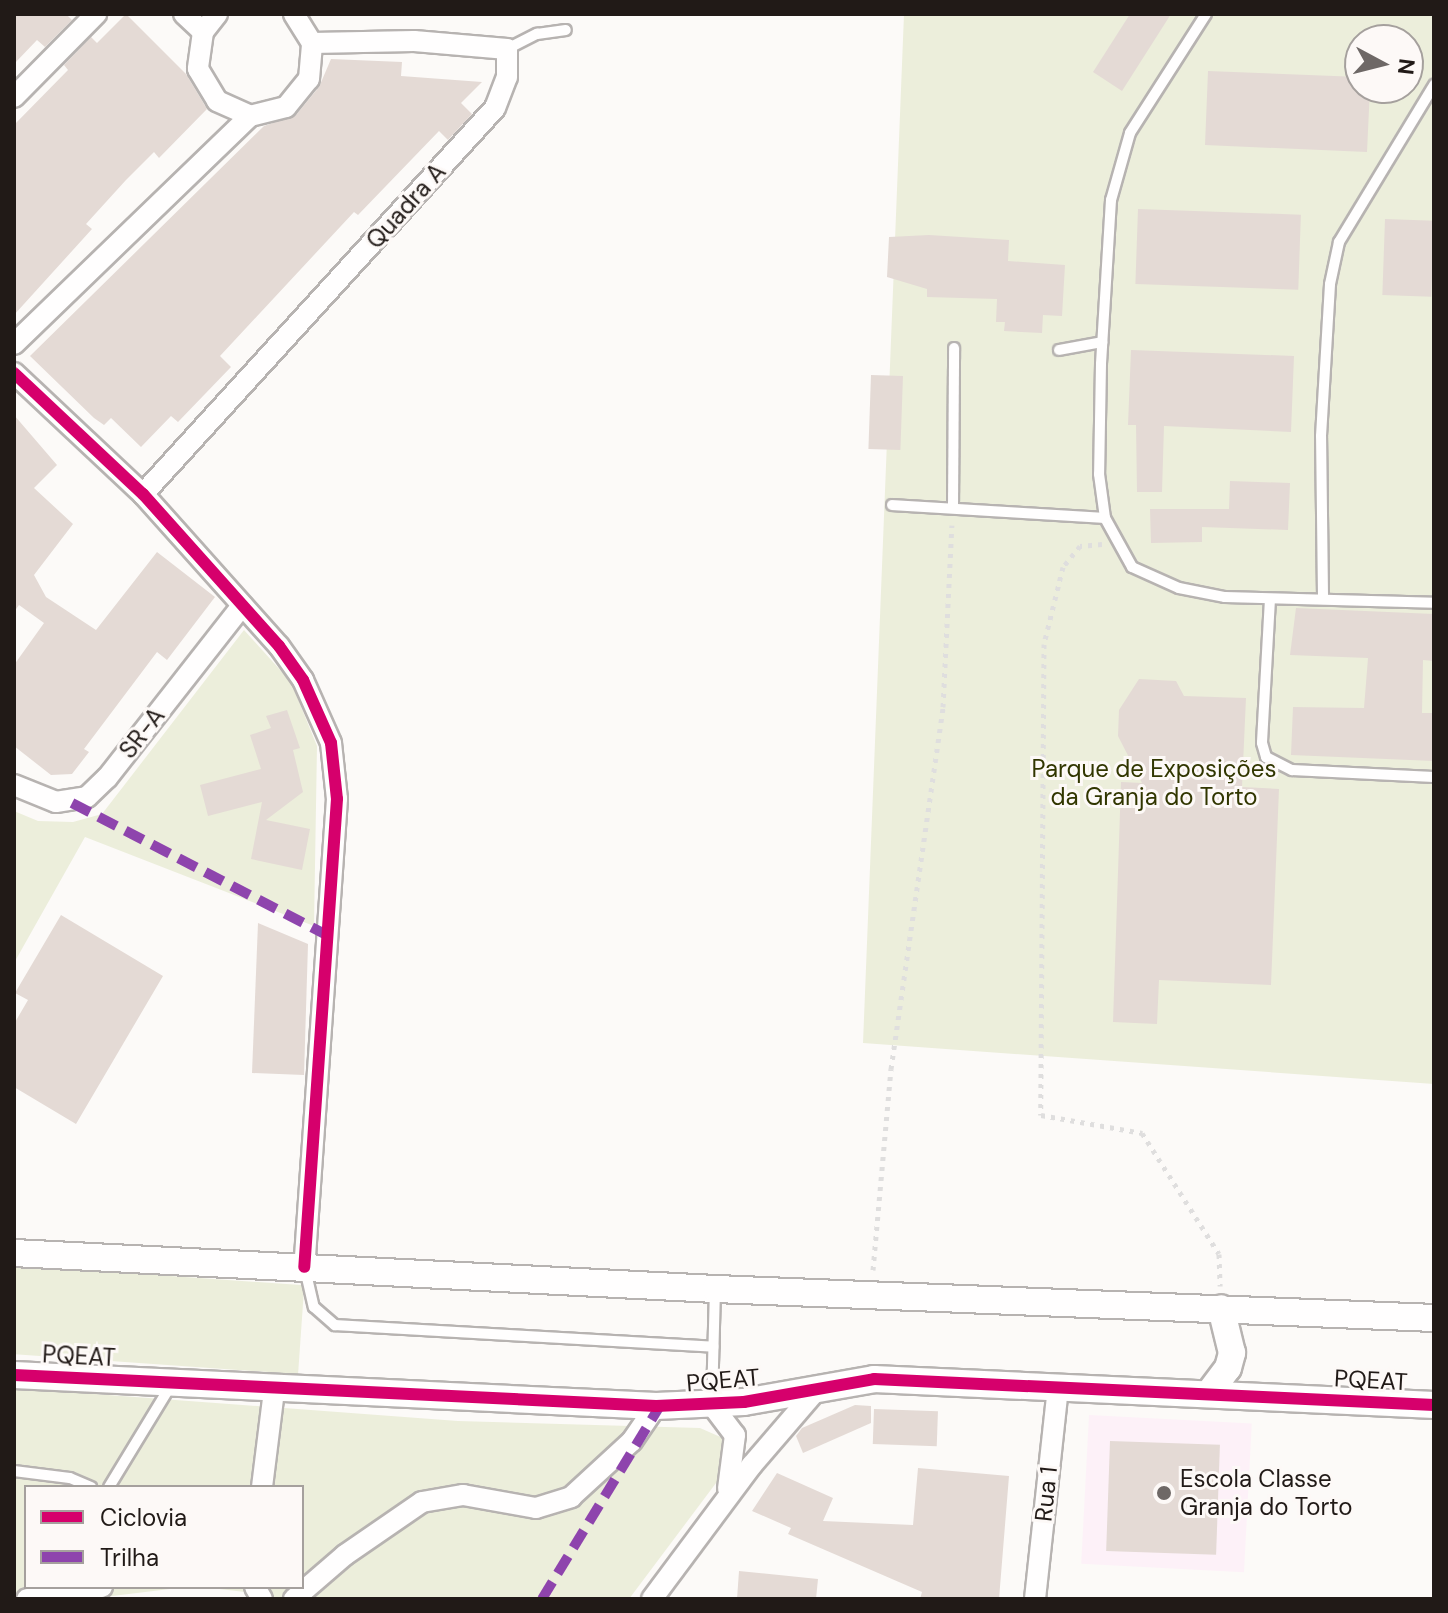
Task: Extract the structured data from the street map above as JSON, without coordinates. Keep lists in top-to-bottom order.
{
  "streets": {
    "street": [
      "Quadra A",
      "SR-A",
      "PQEAT",
      "Rua 1"
    ]
  },
  "crossings": [
    ["PQEAT", "Rua 1"]
  ],
  "parks": ["Parque de Exposições da Granja do Torto"],
  "places": ["Escola Classe Granja do Torto"],
  "legend": ["Ciclovia", "Trilha"],
  "north": "right"
}
